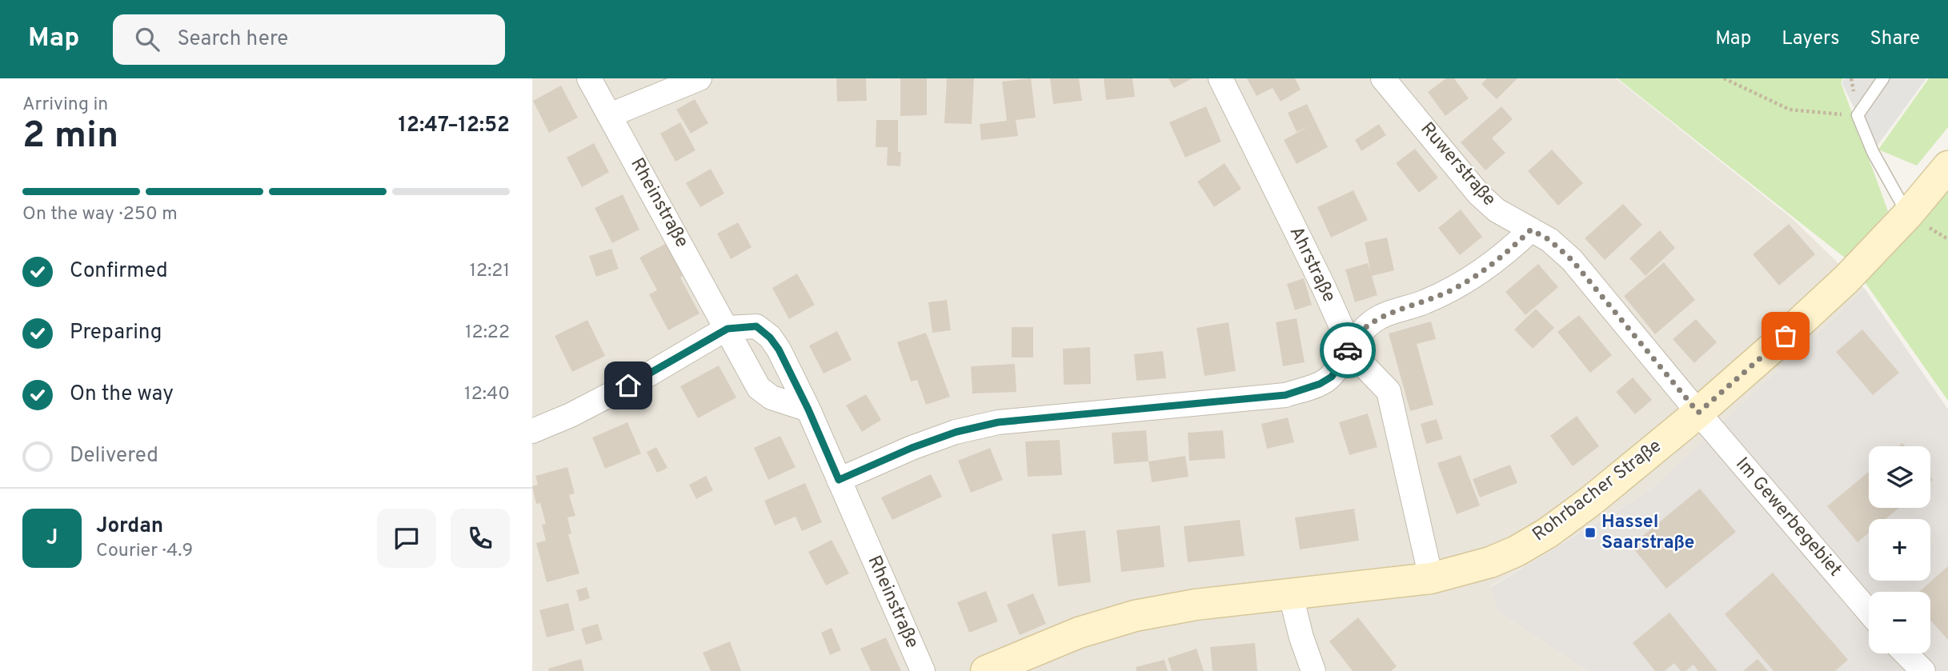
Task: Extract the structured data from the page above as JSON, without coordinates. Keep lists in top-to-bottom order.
{
  "streets": {
    "street": [
      "Ruwerstraße",
      "Rheinstraße",
      "Ahrstraße",
      "Rohrbacher Straße",
      "Im Gewerbegebiet"
    ]
  },
  "crossings": [
    ["Ruwerstraße", "Rohrbacher Straße"],
    ["Ruwerstraße", "Im Gewerbegebiet"],
    ["Ahrstraße", "Rohrbacher Straße"],
    ["Rohrbacher Straße", "Im Gewerbegebiet"]
  ],
  "places": {
    "transit": ["Hassel Saarstraße"]
  },
  "page": {
    "header": "Map",
    "search": "Search here",
    "nav": ["Map", "Layers", "Share"],
    "heading": ["2 min", "Arriving in", "12:47–12:52"],
    "panel": ["Jordan", "Courier · 4.9"],
    "bar": "On the way · 250 m",
    "list": [
      ["Confirmed", "12:21"],
      ["Preparing", "12:22"],
      ["On the way", "12:40"],
      "Delivered"
    ],
    "map_buttons": ["+", "−"],
    "round": "J"
  }
}
